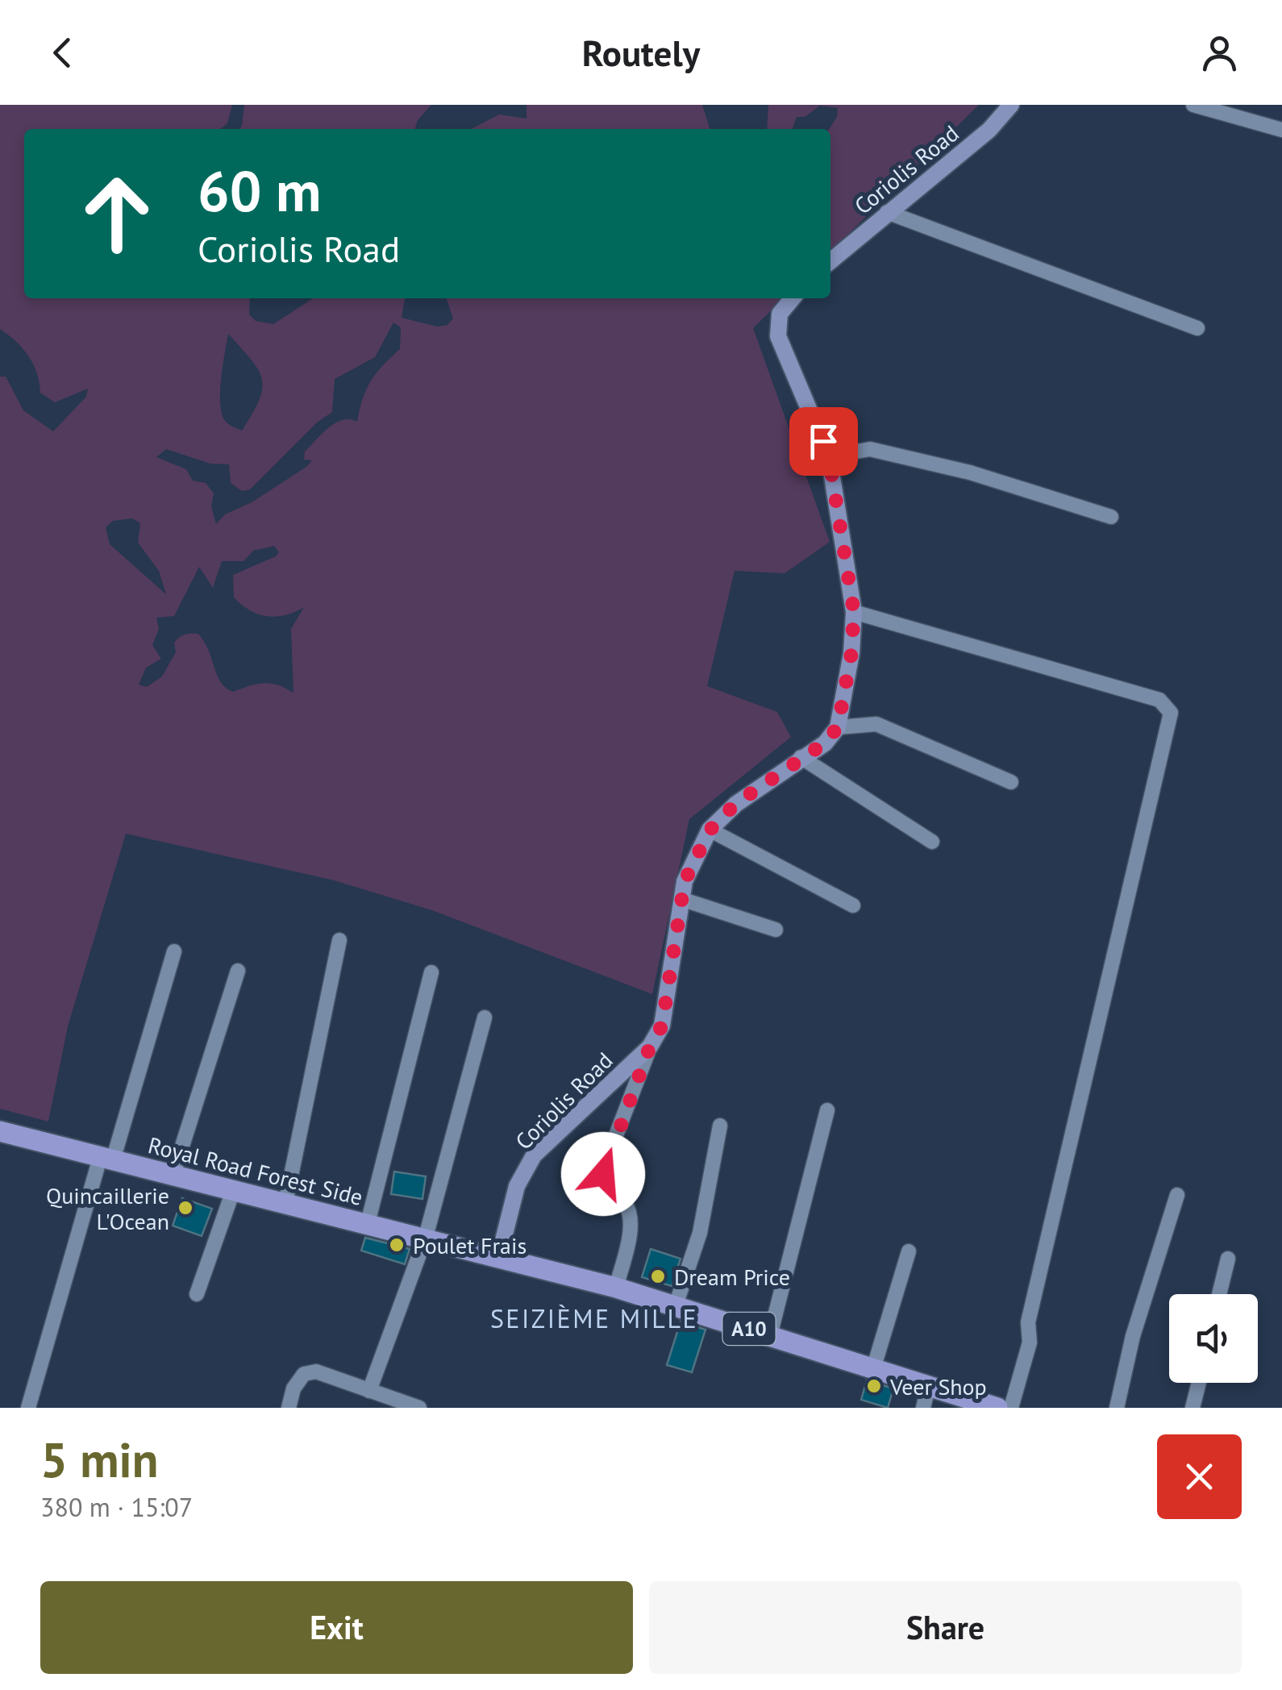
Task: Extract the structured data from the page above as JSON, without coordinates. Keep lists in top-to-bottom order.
{
  "streets": {
    "main road": ["Coriolis Road", "Royal Road Forest Side", "A10"]
  },
  "crossings": [
    ["Coriolis Road", "Royal Road Forest Side"],
    ["Coriolis Road", "A10"],
    ["Royal Road Forest Side", "A10"]
  ],
  "districts": ["SEIZIÈME MILLE"],
  "places": [
    "Quincaillerie L'Ocean",
    "Poulet Frais",
    "Dream Price",
    "Veer Shop"
  ],
  "page": {
    "header": "Routely",
    "turn": ["60 m", "Coriolis Road"],
    "heading": ["5 min", "380 m · 15:07"],
    "buttons": ["Exit", "Share"]
  }
}
